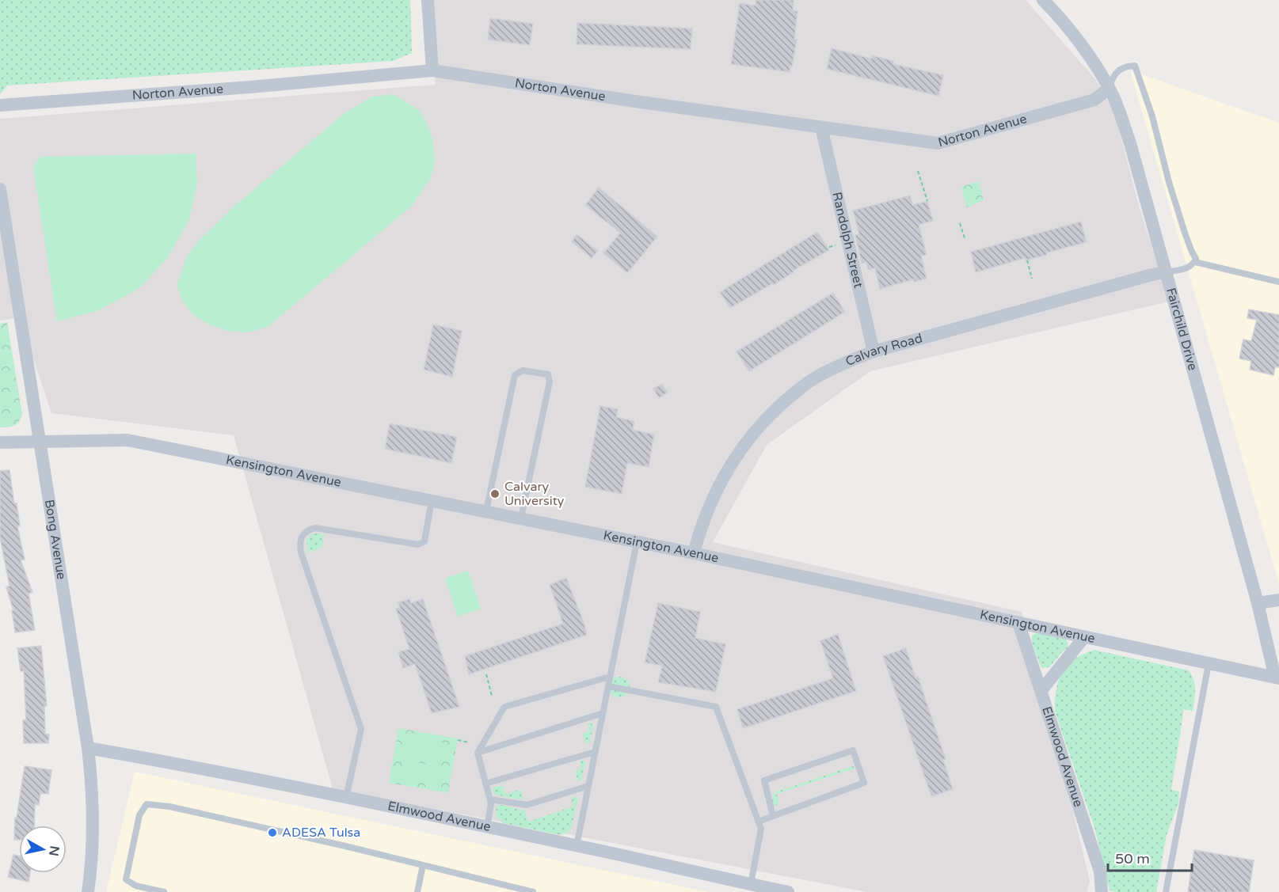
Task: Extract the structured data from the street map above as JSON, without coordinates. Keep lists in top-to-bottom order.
{
  "streets": {
    "street": [
      "Norton Avenue",
      "Randolph Street",
      "Fairchild Drive",
      "Calvary Road",
      "Kensington Avenue",
      "Bong Avenue",
      "Elmwood Avenue"
    ]
  },
  "crossings": [
    ["Norton Avenue", "Randolph Street"],
    ["Norton Avenue", "Fairchild Drive"],
    ["Randolph Street", "Calvary Road"],
    ["Fairchild Drive", "Calvary Road"],
    ["Fairchild Drive", "Kensington Avenue"],
    ["Calvary Road", "Kensington Avenue"],
    ["Kensington Avenue", "Bong Avenue"],
    ["Kensington Avenue", "Elmwood Avenue"],
    ["Bong Avenue", "Elmwood Avenue"]
  ],
  "places": ["Calvary University", "ADESA Tulsa"],
  "scale_bar": "50 m",
  "north": "right"
}
